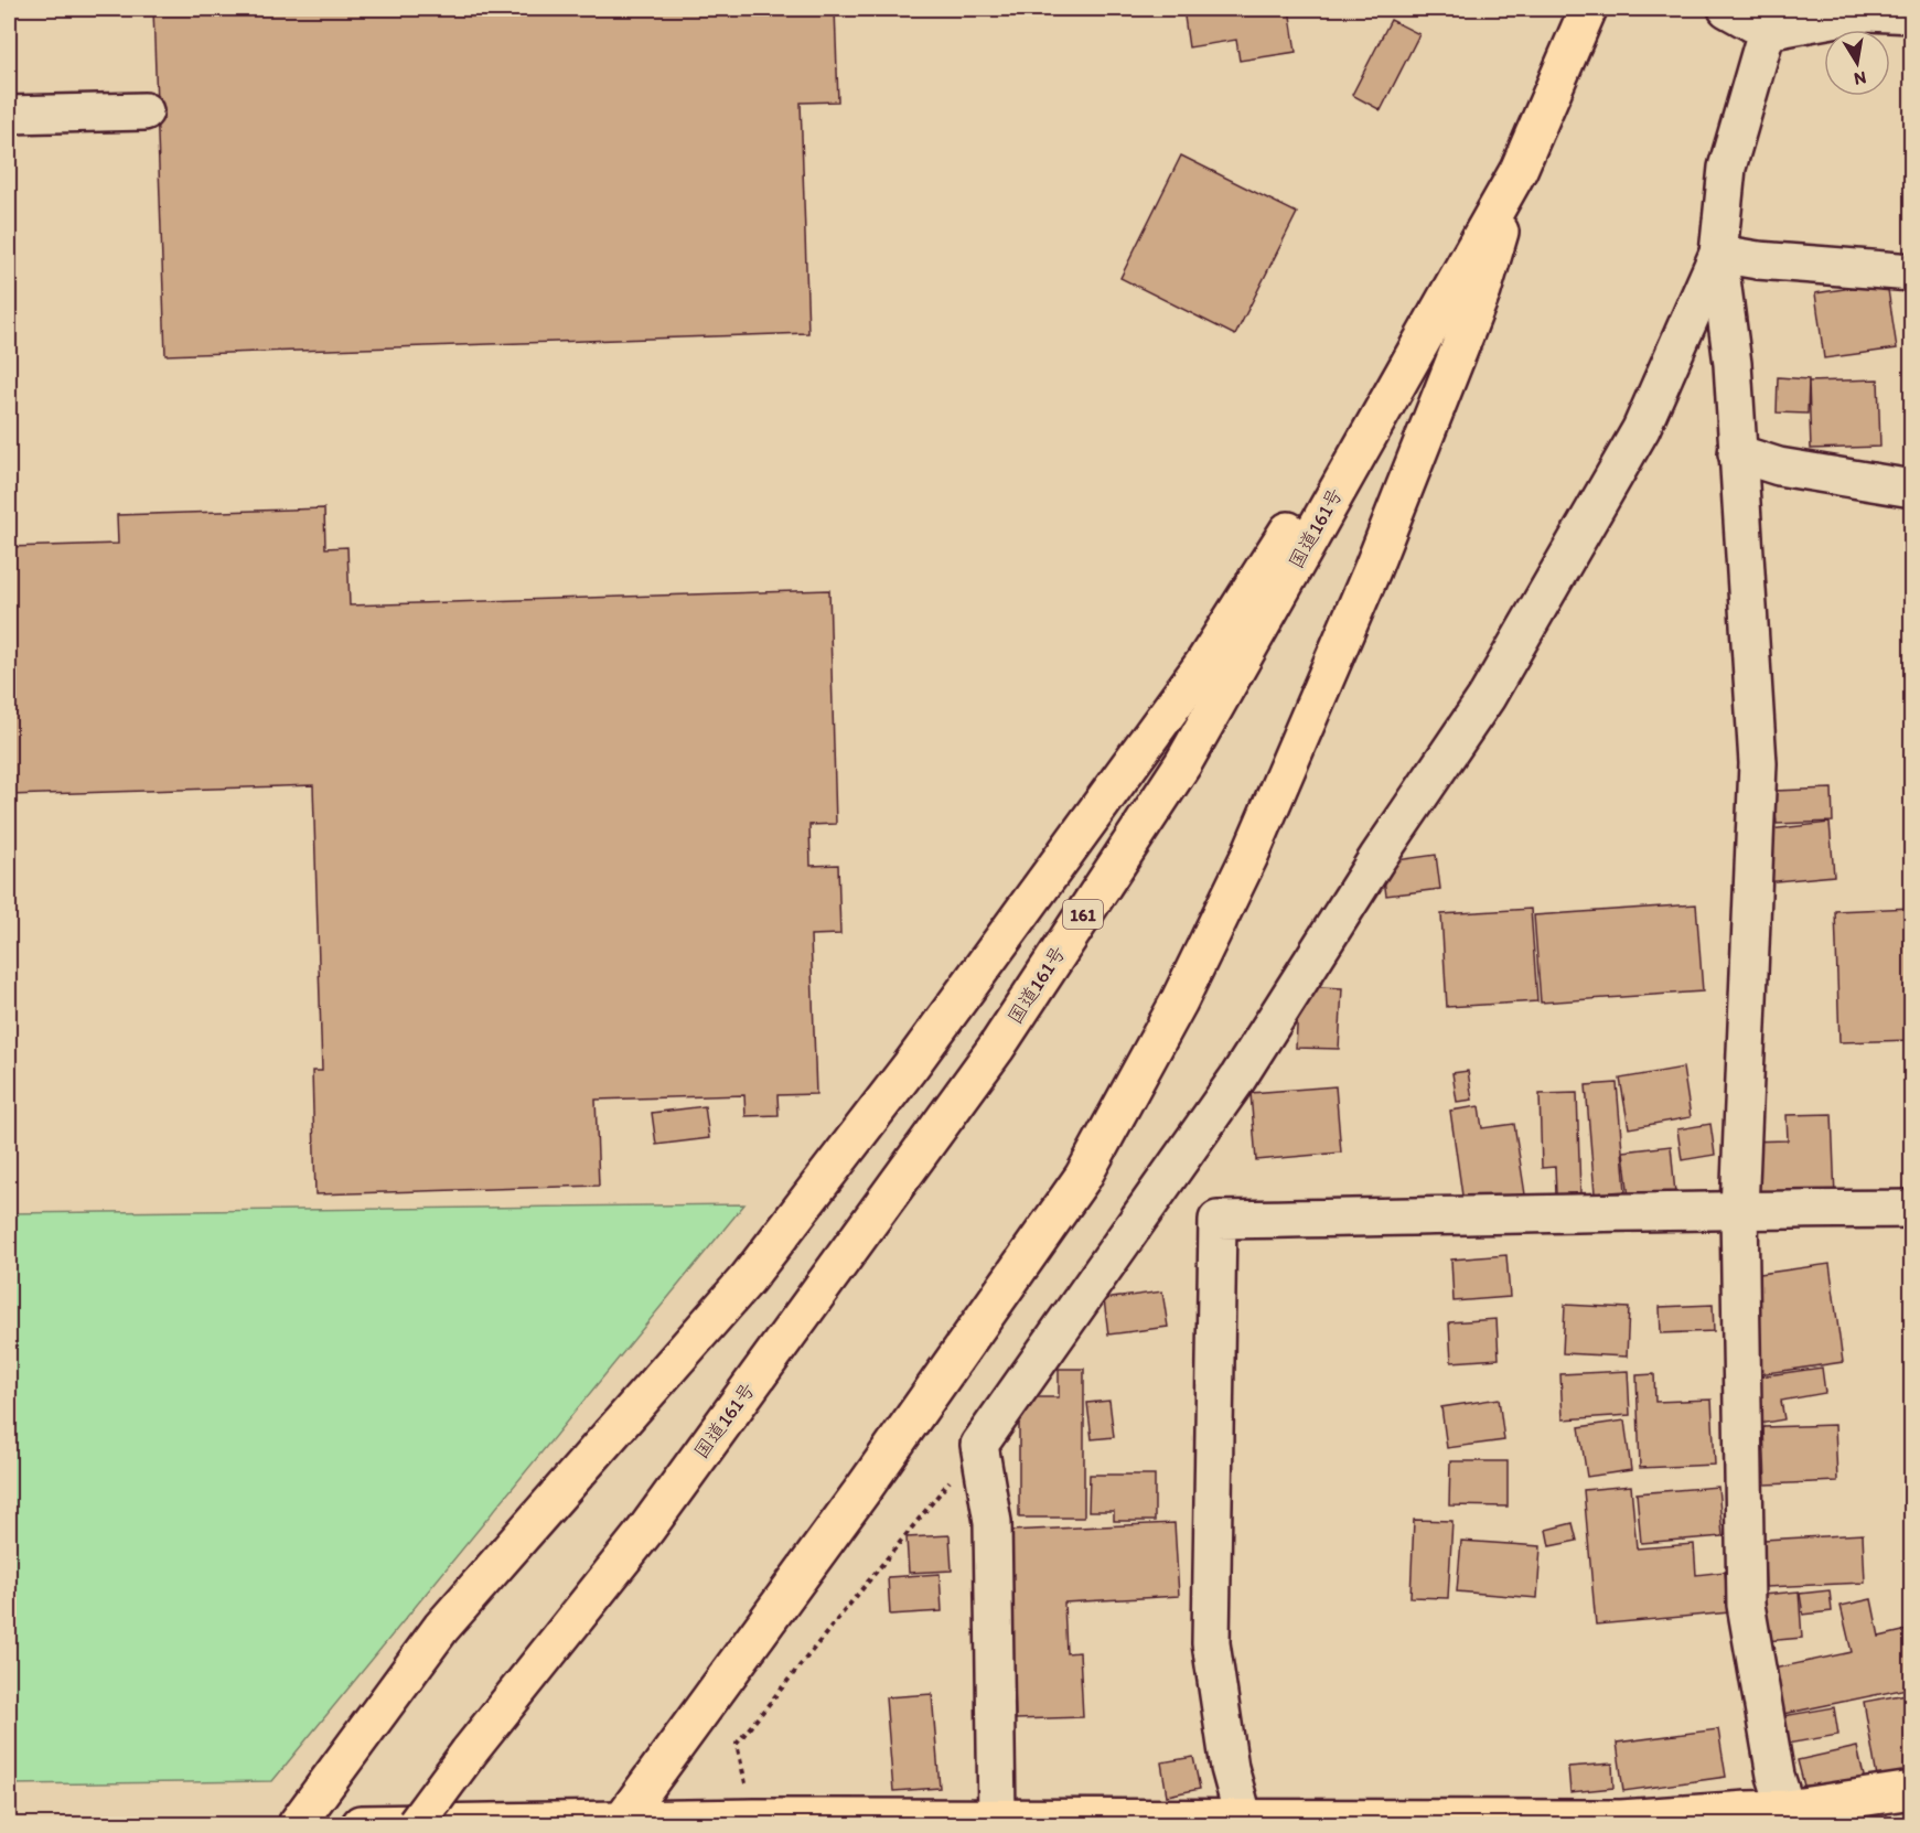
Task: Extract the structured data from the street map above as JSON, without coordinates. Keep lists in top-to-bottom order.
{
  "streets": {
    "main road": ["国道161号", "161"]
  },
  "north": "bottom"
}
